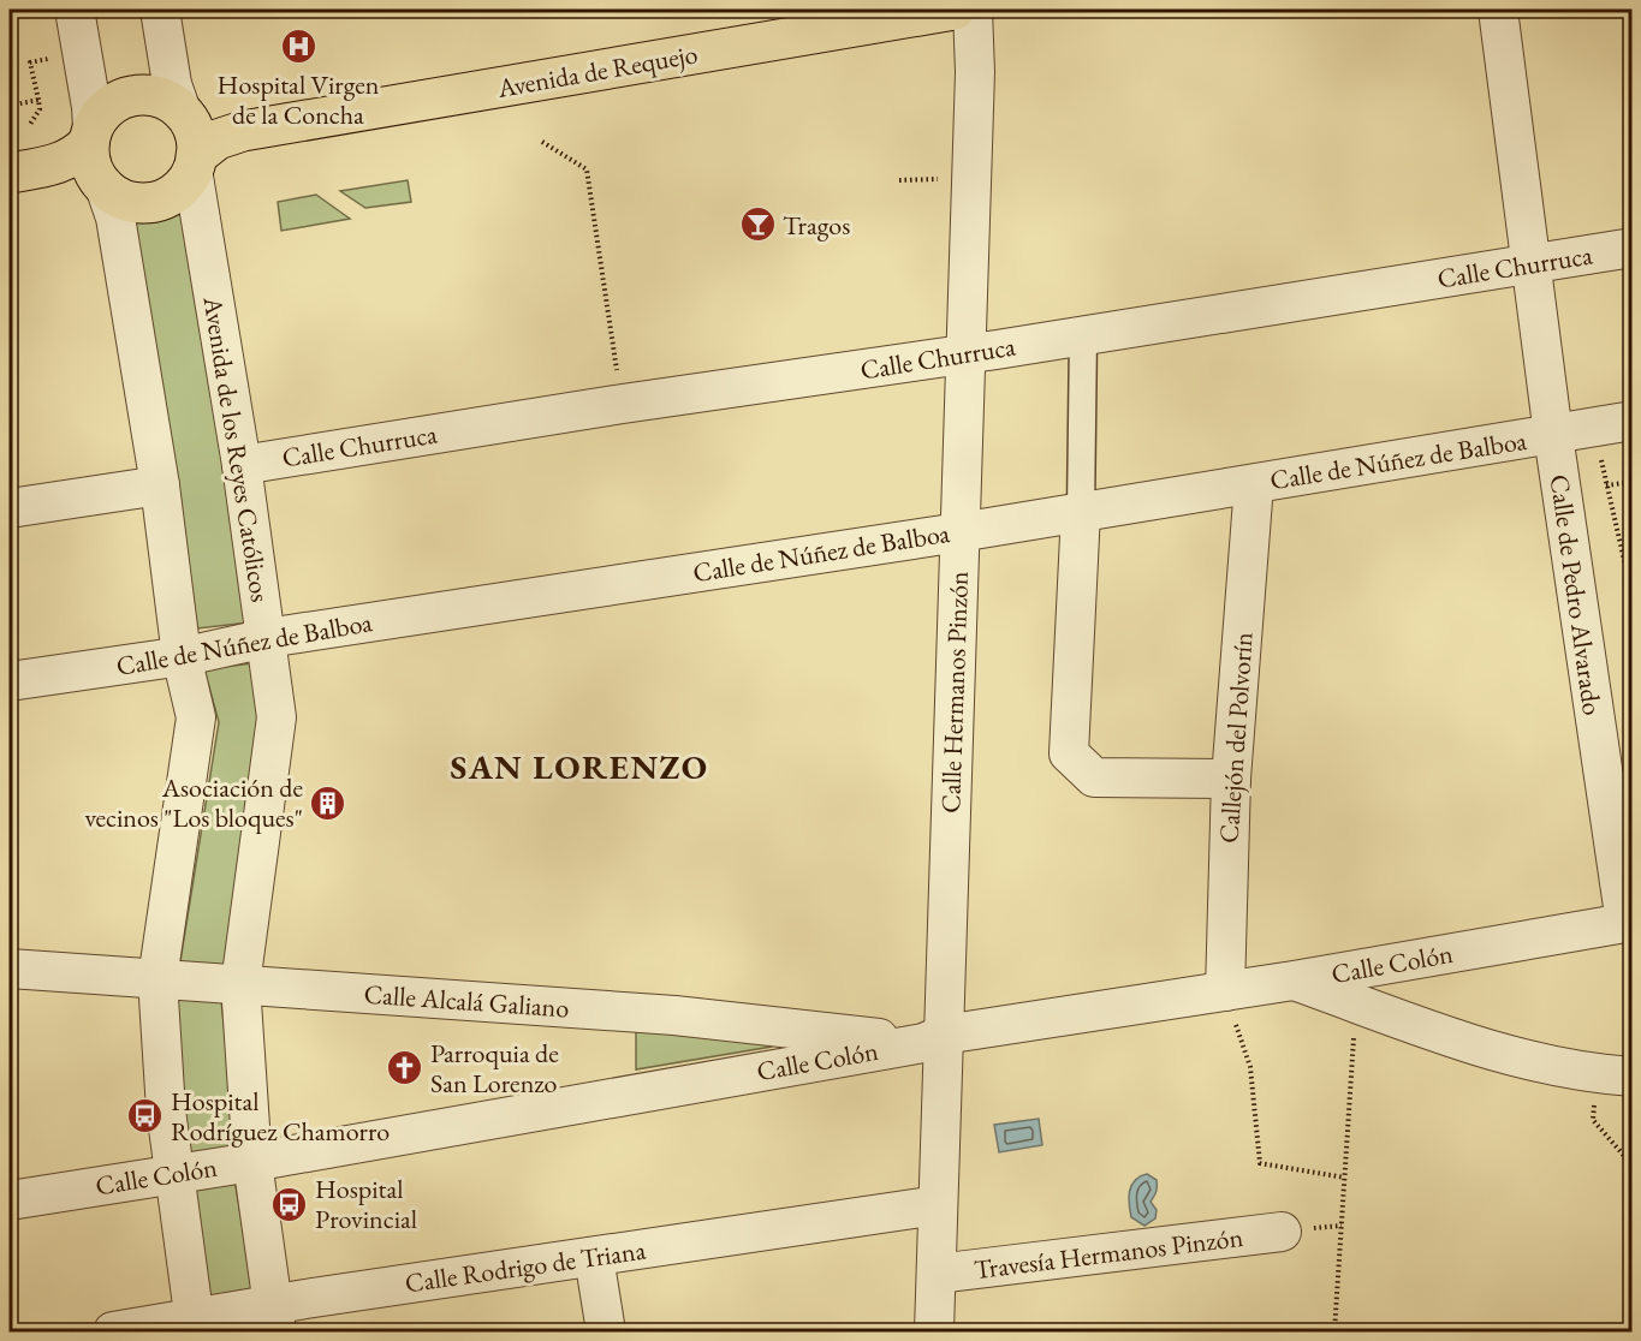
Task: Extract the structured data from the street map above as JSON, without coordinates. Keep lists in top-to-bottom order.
{
  "streets": {
    "highway": ["Avenida de Requejo"],
    "street": [
      "Calle Churruca",
      "Avenida de los Reyes Católicos",
      "Calle de Núñez de Balboa",
      "Calle de Pedro Alvarado",
      "Calle Hermanos Pinzón",
      "Callejón del Polvorín",
      "Calle Colón",
      "Calle Alcalá Galiano",
      "Travesía Hermanos Pinzón",
      "Calle Rodrigo de Triana"
    ]
  },
  "crossings": [
    ["Avenida de Requejo", "Avenida de los Reyes Católicos"],
    ["Calle Churruca", "Avenida de los Reyes Católicos"],
    ["Calle Churruca", "Calle de Pedro Alvarado"],
    ["Calle Churruca", "Calle Hermanos Pinzón"],
    ["Avenida de los Reyes Católicos", "Calle de Núñez de Balboa"],
    ["Avenida de los Reyes Católicos", "Calle Colón"],
    ["Avenida de los Reyes Católicos", "Calle Alcalá Galiano"],
    ["Avenida de los Reyes Católicos", "Calle Rodrigo de Triana"],
    ["Calle de Núñez de Balboa", "Calle de Pedro Alvarado"],
    ["Calle de Núñez de Balboa", "Calle Hermanos Pinzón"],
    ["Calle de Núñez de Balboa", "Callejón del Polvorín"],
    ["Calle de Pedro Alvarado", "Calle Colón"],
    ["Calle Hermanos Pinzón", "Calle Colón"],
    ["Calle Hermanos Pinzón", "Calle Alcalá Galiano"],
    ["Calle Hermanos Pinzón", "Travesía Hermanos Pinzón"],
    ["Calle Hermanos Pinzón", "Calle Rodrigo de Triana"],
    ["Callejón del Polvorín", "Calle Colón"],
    ["Calle Colón", "Calle Alcalá Galiano"]
  ],
  "districts": ["SAN LORENZO"],
  "places": {
    "hospital": ["Hospital Virgen de la Concha"],
    "bar": ["Tragos"],
    "building": ["Asociación de vecinos \"Los bloques\""],
    "church": ["Parroquia de San Lorenzo"],
    "bus stop": ["Hospital Rodríguez Chamorro", "Hospital Provincial"]
  }
}
